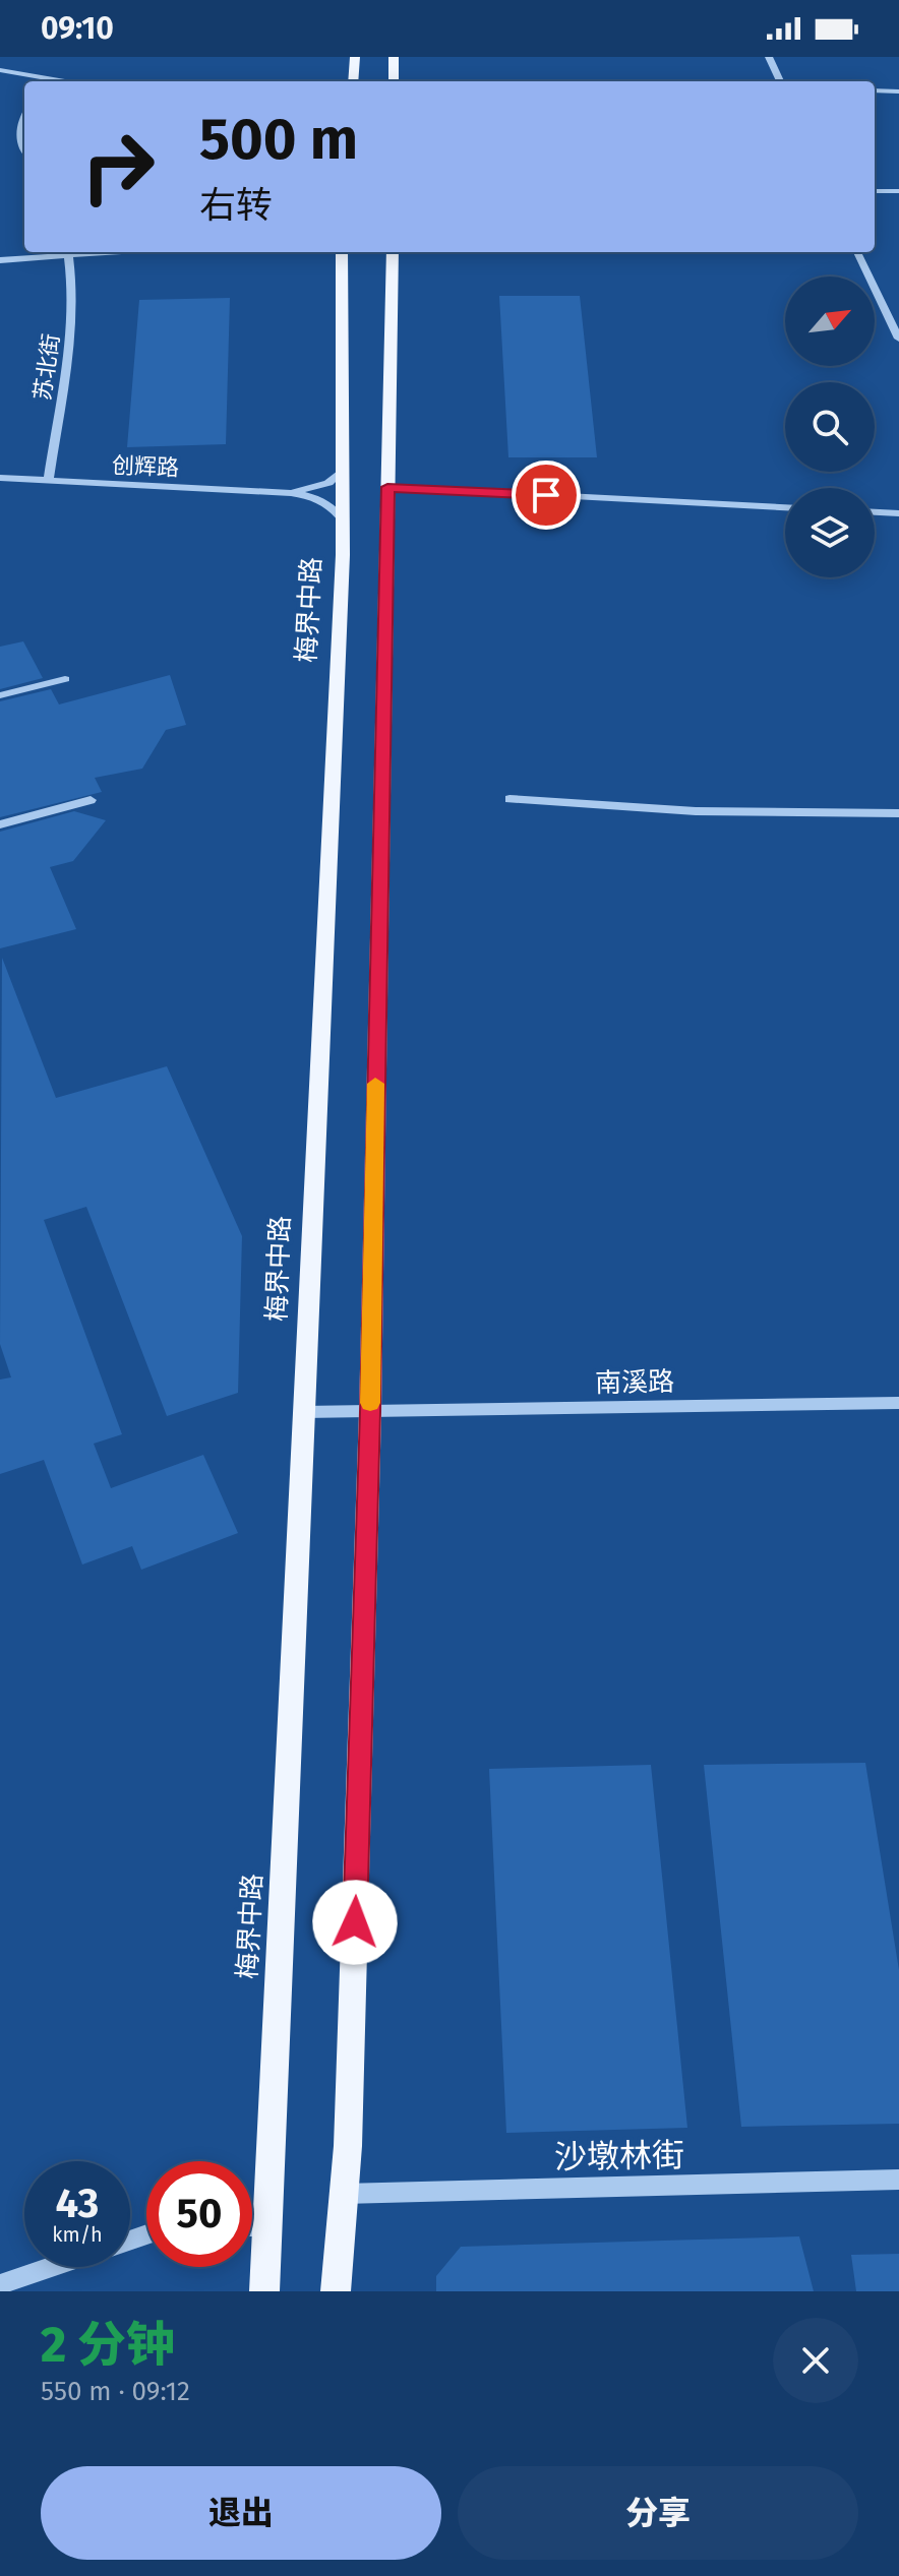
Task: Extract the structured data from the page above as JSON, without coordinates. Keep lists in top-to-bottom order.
{
  "streets": {
    "main road": ["梅界中路"],
    "street": [
      "苏北街",
      "创辉路",
      "南溪路",
      "沙墩林街"
    ]
  },
  "crossings": [
    ["苏北街", "创辉路"],
    ["梅界中路", "南溪路"]
  ],
  "north": "top right",
  "page": {
    "status": "09:10",
    "turn": ["500 m", "右转"],
    "speed": "43 km/h",
    "limit": "50",
    "heading": ["2 分钟", "550 m · 09:12"],
    "buttons": ["退出", "分享"]
  }
}
